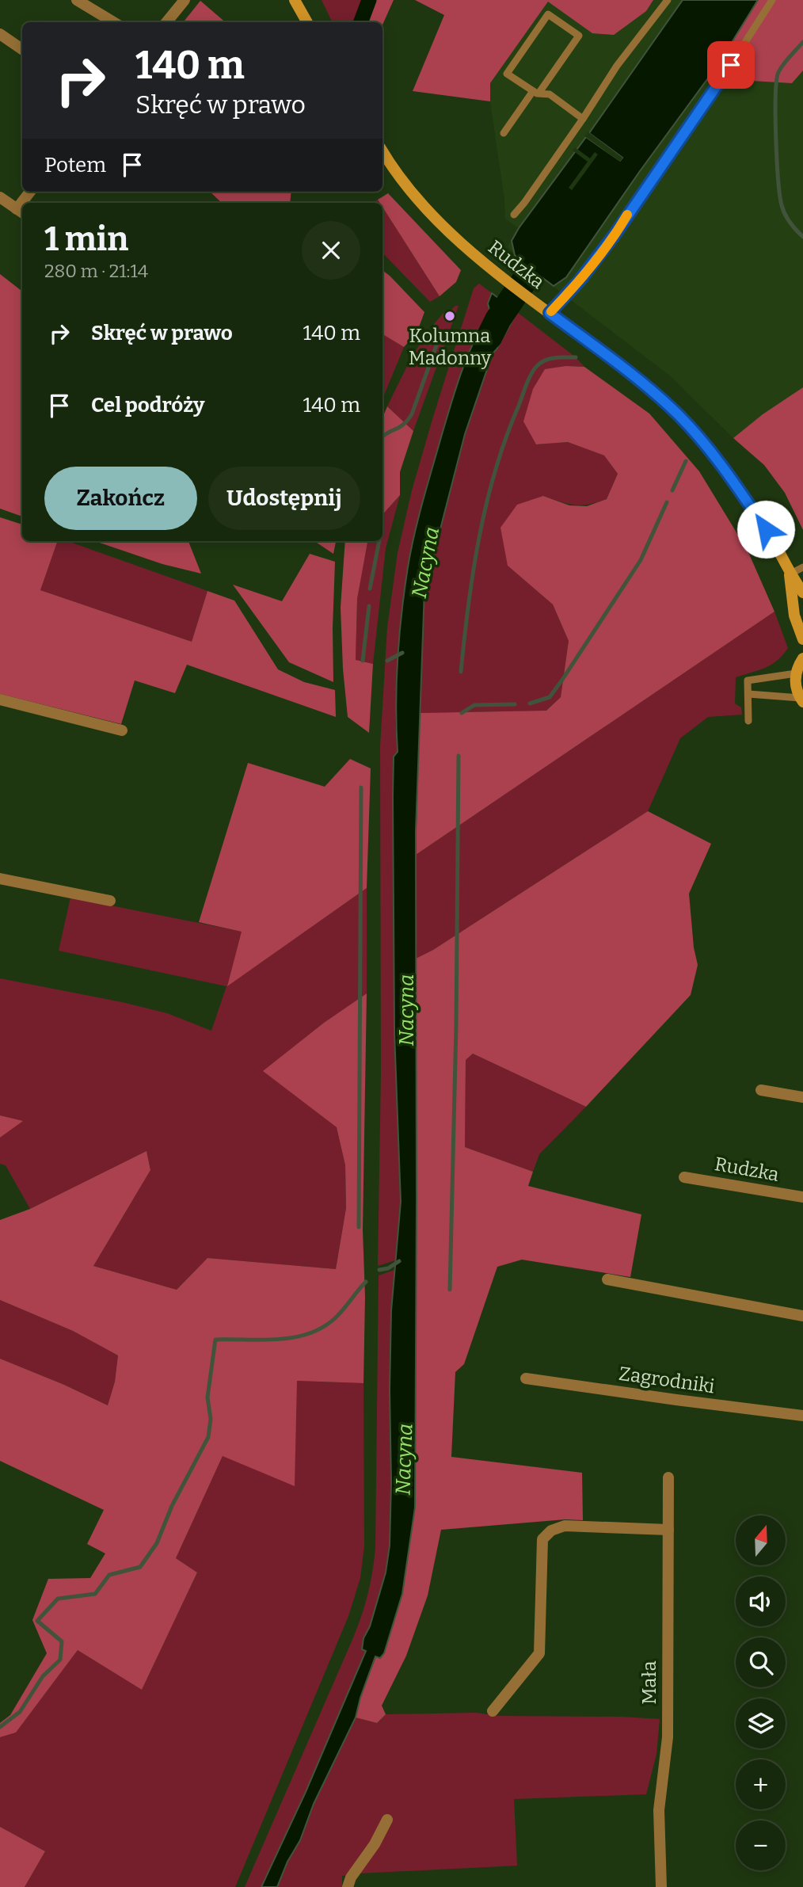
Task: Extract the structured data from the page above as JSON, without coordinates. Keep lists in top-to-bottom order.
{
  "streets": {
    "main road": ["Rudzka"],
    "street": ["Zagrodniki", "Mała"]
  },
  "water": ["Nacyna"],
  "places": ["Kolumna Madonny"],
  "north": "top",
  "page": {
    "turn": ["140 m", "Skręć w prawo"],
    "then": "Potem",
    "heading": ["1 min", "280 m · 21:14"],
    "list": [
      {
        "name": "Skręć w prawo",
        "value": "140 m"
      },
      {
        "name": "Cel podróży",
        "value": "140 m"
      }
    ],
    "buttons": ["Zakończ", "Udostępnij"],
    "map_buttons": ["+", "−"]
  }
}
